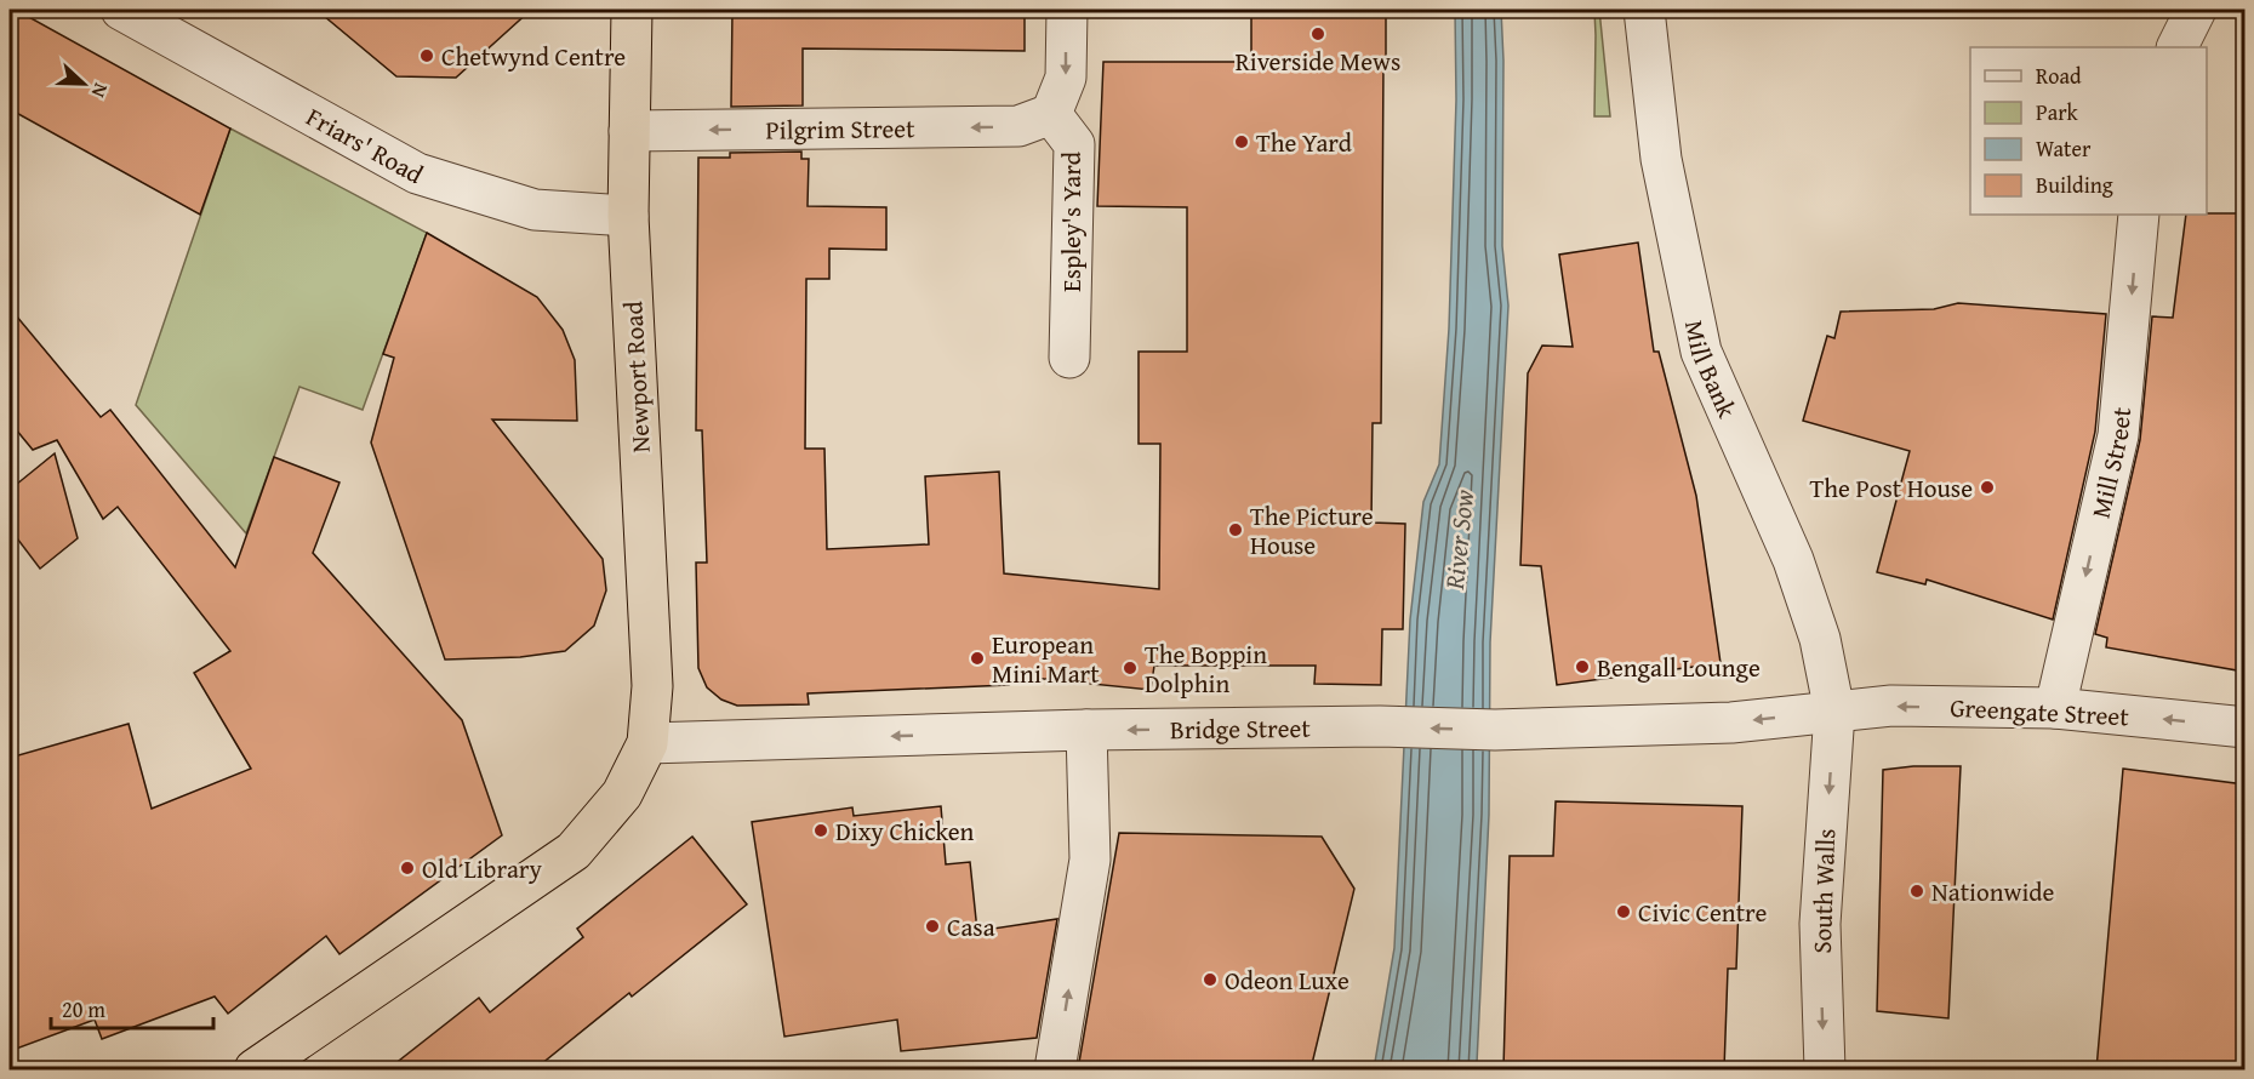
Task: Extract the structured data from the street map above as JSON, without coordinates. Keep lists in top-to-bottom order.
{
  "streets": {
    "highway": ["Newport Road"],
    "street": [
      "Pilgrim Street",
      "Friars' Road",
      "Espley's Yard",
      "Mill Bank",
      "Mill Street",
      "Greengate Street",
      "Bridge Street",
      "South Walls"
    ]
  },
  "crossings": [
    ["Pilgrim Street", "Espley's Yard"],
    ["Pilgrim Street", "Newport Road"],
    ["Friars' Road", "Newport Road"],
    ["Mill Bank", "Greengate Street"],
    ["Mill Bank", "Bridge Street"],
    ["Mill Bank", "South Walls"],
    ["Newport Road", "Bridge Street"],
    ["Mill Street", "Greengate Street"],
    ["Greengate Street", "Bridge Street"],
    ["Greengate Street", "South Walls"],
    ["Bridge Street", "South Walls"]
  ],
  "one_way": [
    "Pilgrim Street",
    "Mill Street",
    "Greengate Street",
    "Bridge Street",
    "South Walls"
  ],
  "water": ["River Sow"],
  "places": [
    "Riverside Mews",
    "Chetwynd Centre",
    "The Yard",
    "The Post House",
    "The Picture House",
    "European Mini Mart",
    "Bengall Lounge",
    "The Boppin Dolphin",
    "Dixy Chicken",
    "Old Library",
    "Nationwide",
    "Civic Centre",
    "Casa",
    "Odeon Luxe"
  ],
  "legend": [
    "Road",
    "Park",
    "Water",
    "Building"
  ],
  "scale_bar": "20 m",
  "north": "right"
}
